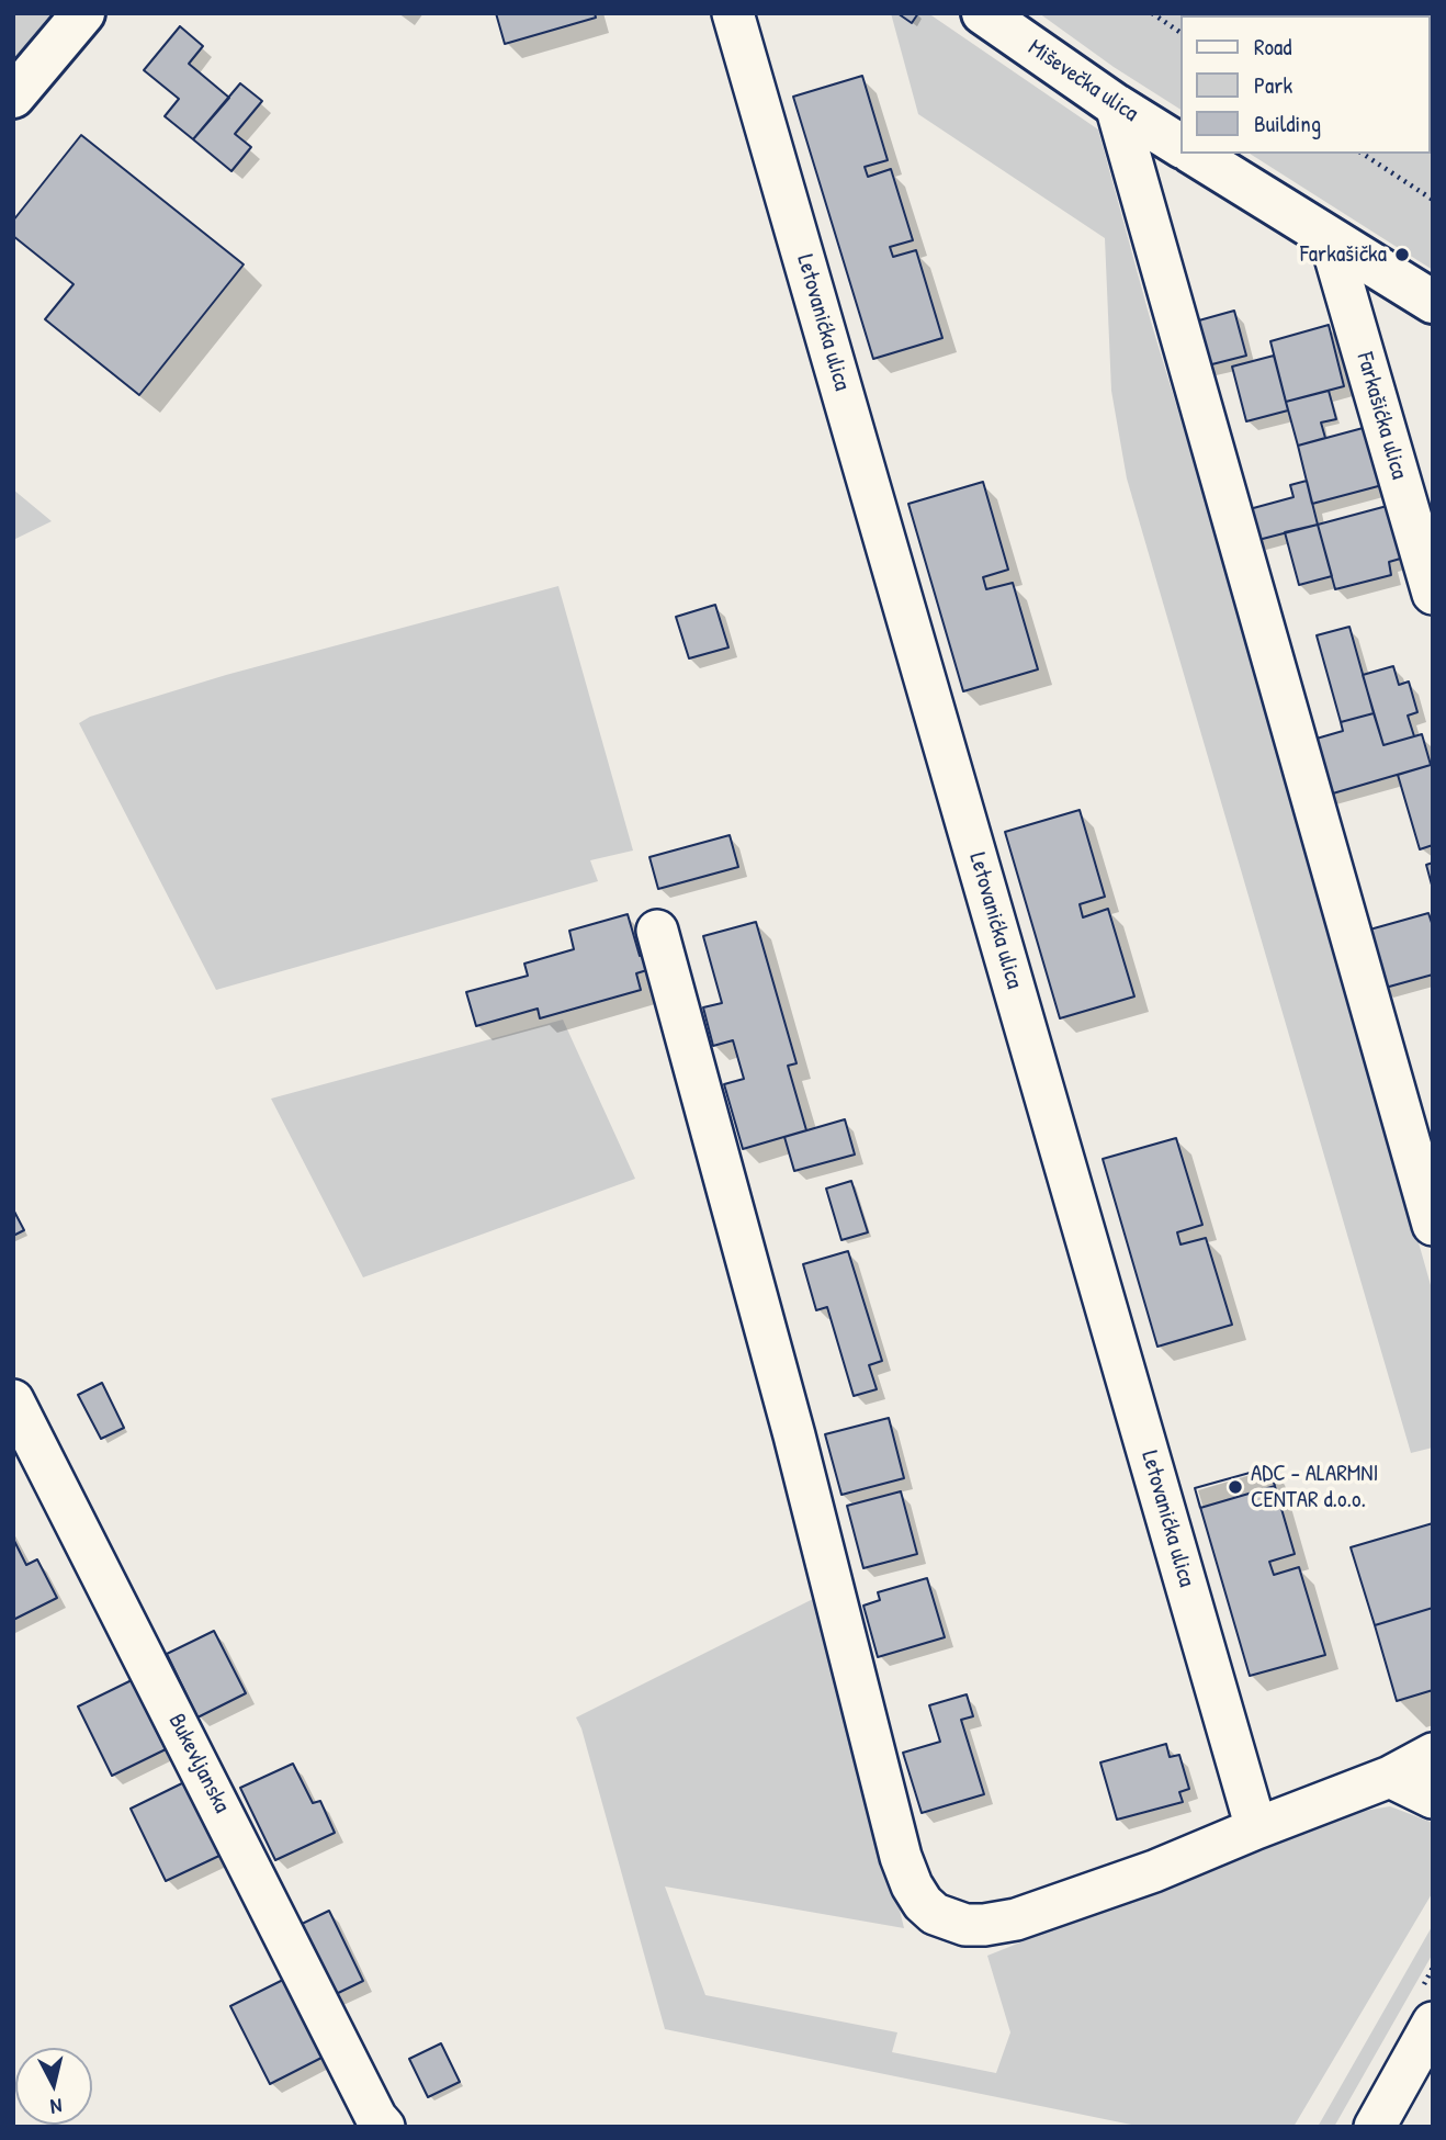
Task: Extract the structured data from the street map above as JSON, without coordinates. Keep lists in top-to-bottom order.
{
  "streets": {
    "street": [
      "Miševečka ulica",
      "Letovanićka ulica",
      "Farkašićka ulica",
      "Bukevljanska"
    ]
  },
  "places": ["Farkašička", "ADC - ALARMNI CENTAR d.o.o."],
  "legend": ["Road", "Park", "Building"],
  "north": "bottom"
}
